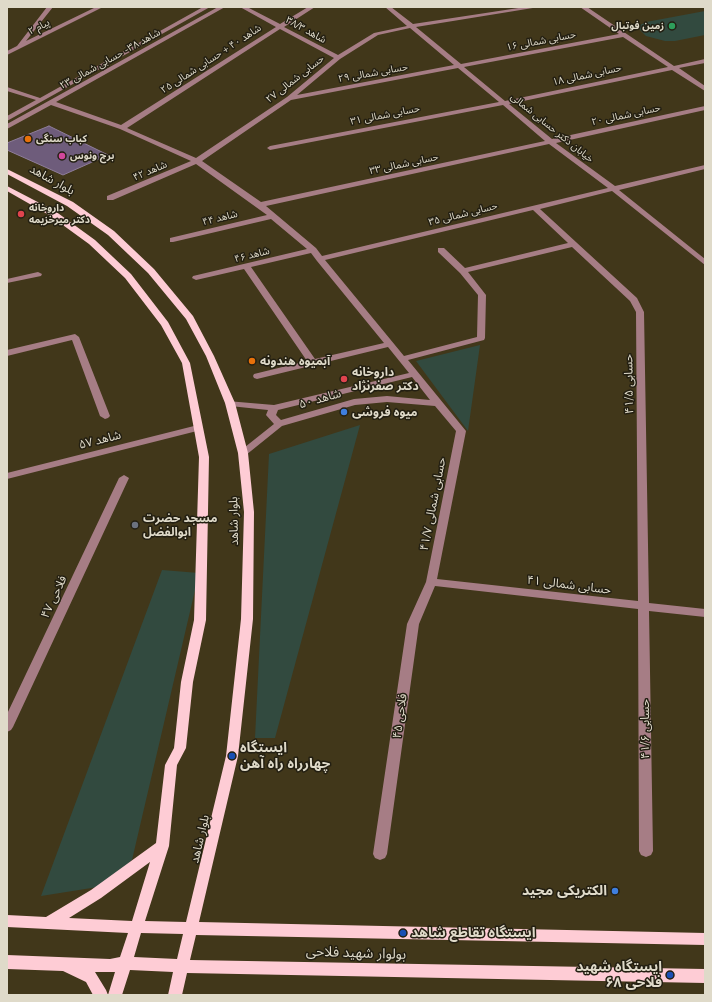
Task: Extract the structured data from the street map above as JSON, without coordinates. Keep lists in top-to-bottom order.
{
  "streets": {
    "main road": ["بلوار شاهد", "بولوار شهید فلاحی"],
    "street": [
      "پیام ۲",
      "شاهد ۳۸/۳",
      "حسابی شمالی ۱۶",
      "شاهد ۳۸- حسابی شمالی ۲۳",
      "شاهد ۴۰ + حسابی شمالی ۲۵",
      "حسابی شمالی ۲۹",
      "حسابی شمالی ۱۸",
      "حسابی شمالی ۲۷",
      "حسابی شمالی ۳۱",
      "حسابی شمالی ۲۰",
      "خیابان دکتر حسابی شمالی",
      "حسابی شمالی ۳۳",
      "شاهد ۴۲",
      "حسابی شمالی ۳۵",
      "شاهد ۴۴",
      "شاهد ۴۶",
      "حسابی ۴۱/۵",
      "شاهد ۵۰",
      "شاهد ۵۷",
      "حسابی شمالی ۴۱/۷",
      "حسابی شمالی ۴۱",
      "فلاحی ۴۷",
      "فلاحی ۴۵",
      "حسابی ۴۱/۶"
    ]
  },
  "crossings": [
    ["شاهد ۳۸/۳", "شاهد ۴۰ + حسابی شمالی ۲۵"],
    ["شاهد ۳۸/۳", "حسابی شمالی ۲۷"],
    ["حسابی شمالی ۱۶", "حسابی شمالی ۲۹"],
    ["حسابی شمالی ۱۶", "خیابان دکتر حسابی شمالی"],
    ["حسابی شمالی ۲۹", "حسابی شمالی ۲۷"],
    ["حسابی شمالی ۲۹", "خیابان دکتر حسابی شمالی"],
    ["حسابی شمالی ۱۸", "حسابی شمالی ۳۱"],
    ["حسابی شمالی ۱۸", "خیابان دکتر حسابی شمالی"],
    ["حسابی شمالی ۲۷", "خیابان دکتر حسابی شمالی"],
    ["حسابی شمالی ۲۷", "شاهد ۴۲"],
    ["حسابی شمالی ۳۱", "خیابان دکتر حسابی شمالی"],
    ["حسابی شمالی ۲۰", "خیابان دکتر حسابی شمالی"],
    ["حسابی شمالی ۲۰", "حسابی شمالی ۳۳"],
    ["خیابان دکتر حسابی شمالی", "حسابی شمالی ۳۳"],
    ["خیابان دکتر حسابی شمالی", "حسابی شمالی ۳۵"],
    ["بلوار شاهد", "شاهد ۵۰"],
    ["بلوار شاهد", "بولوار شهید فلاحی"],
    ["حسابی شمالی ۳۵", "حسابی ۴۱/۵"],
    ["حسابی ۴۱/۵", "حسابی شمالی ۴۱"],
    ["حسابی ۴۱/۵", "حسابی ۴۱/۶"],
    ["شاهد ۵۰", "حسابی شمالی ۴۱/۷"],
    ["حسابی شمالی ۴۱/۷", "حسابی شمالی ۴۱"],
    ["حسابی شمالی ۴۱/۷", "فلاحی ۴۵"],
    ["حسابی شمالی ۴۱", "فلاحی ۴۵"],
    ["حسابی شمالی ۴۱", "حسابی ۴۱/۶"]
  ],
  "places": [
    "زمین فوتبال",
    "کباب سنگی",
    "برج ونوس",
    "داروخانه دکتر میرخزیمه",
    "آبمیوه هندونه",
    "داروخانه دکتر صفرنژاد",
    "میوه فروشی",
    "مسجد حضرت ابوالفضل",
    "ایستگاه چهارراه راه آهن",
    "الکتریکی مجید",
    "ایستگاه تقاطع شاهد",
    "ایستگاه شهید فلاحی ۶۸"
  ]
}
